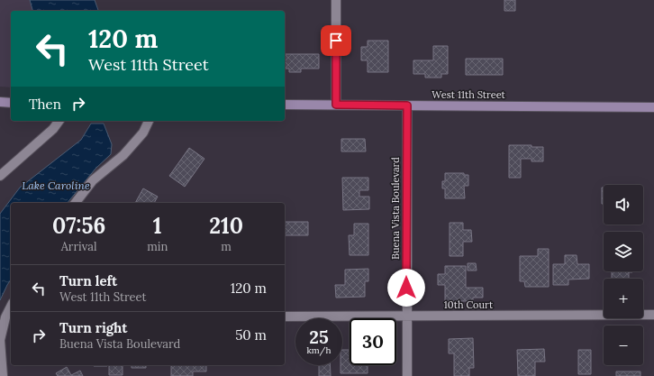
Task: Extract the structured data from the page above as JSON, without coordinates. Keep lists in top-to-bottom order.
{
  "streets": {
    "main road": ["West 11th Street"],
    "street": ["Buena Vista Boulevard", "10th Court"]
  },
  "crossings": [
    ["West 11th Street", "Buena Vista Boulevard"],
    ["Buena Vista Boulevard", "10th Court"]
  ],
  "water": ["Lake Caroline"],
  "page": {
    "turn": ["120 m", "West 11th Street"],
    "then": "Then",
    "map_buttons": ["+", "−"],
    "eta": [
      "07:56",
      "Arrival",
      "1",
      "min",
      "210",
      "m"
    ],
    "list": [
      {
        "name": "Turn left",
        "note": "West 11th Street",
        "value": "120 m"
      },
      {
        "name": "Turn right",
        "note": "Buena Vista Boulevard",
        "value": "50 m"
      }
    ],
    "speed": "25 km/h",
    "limit": "30"
  }
}
